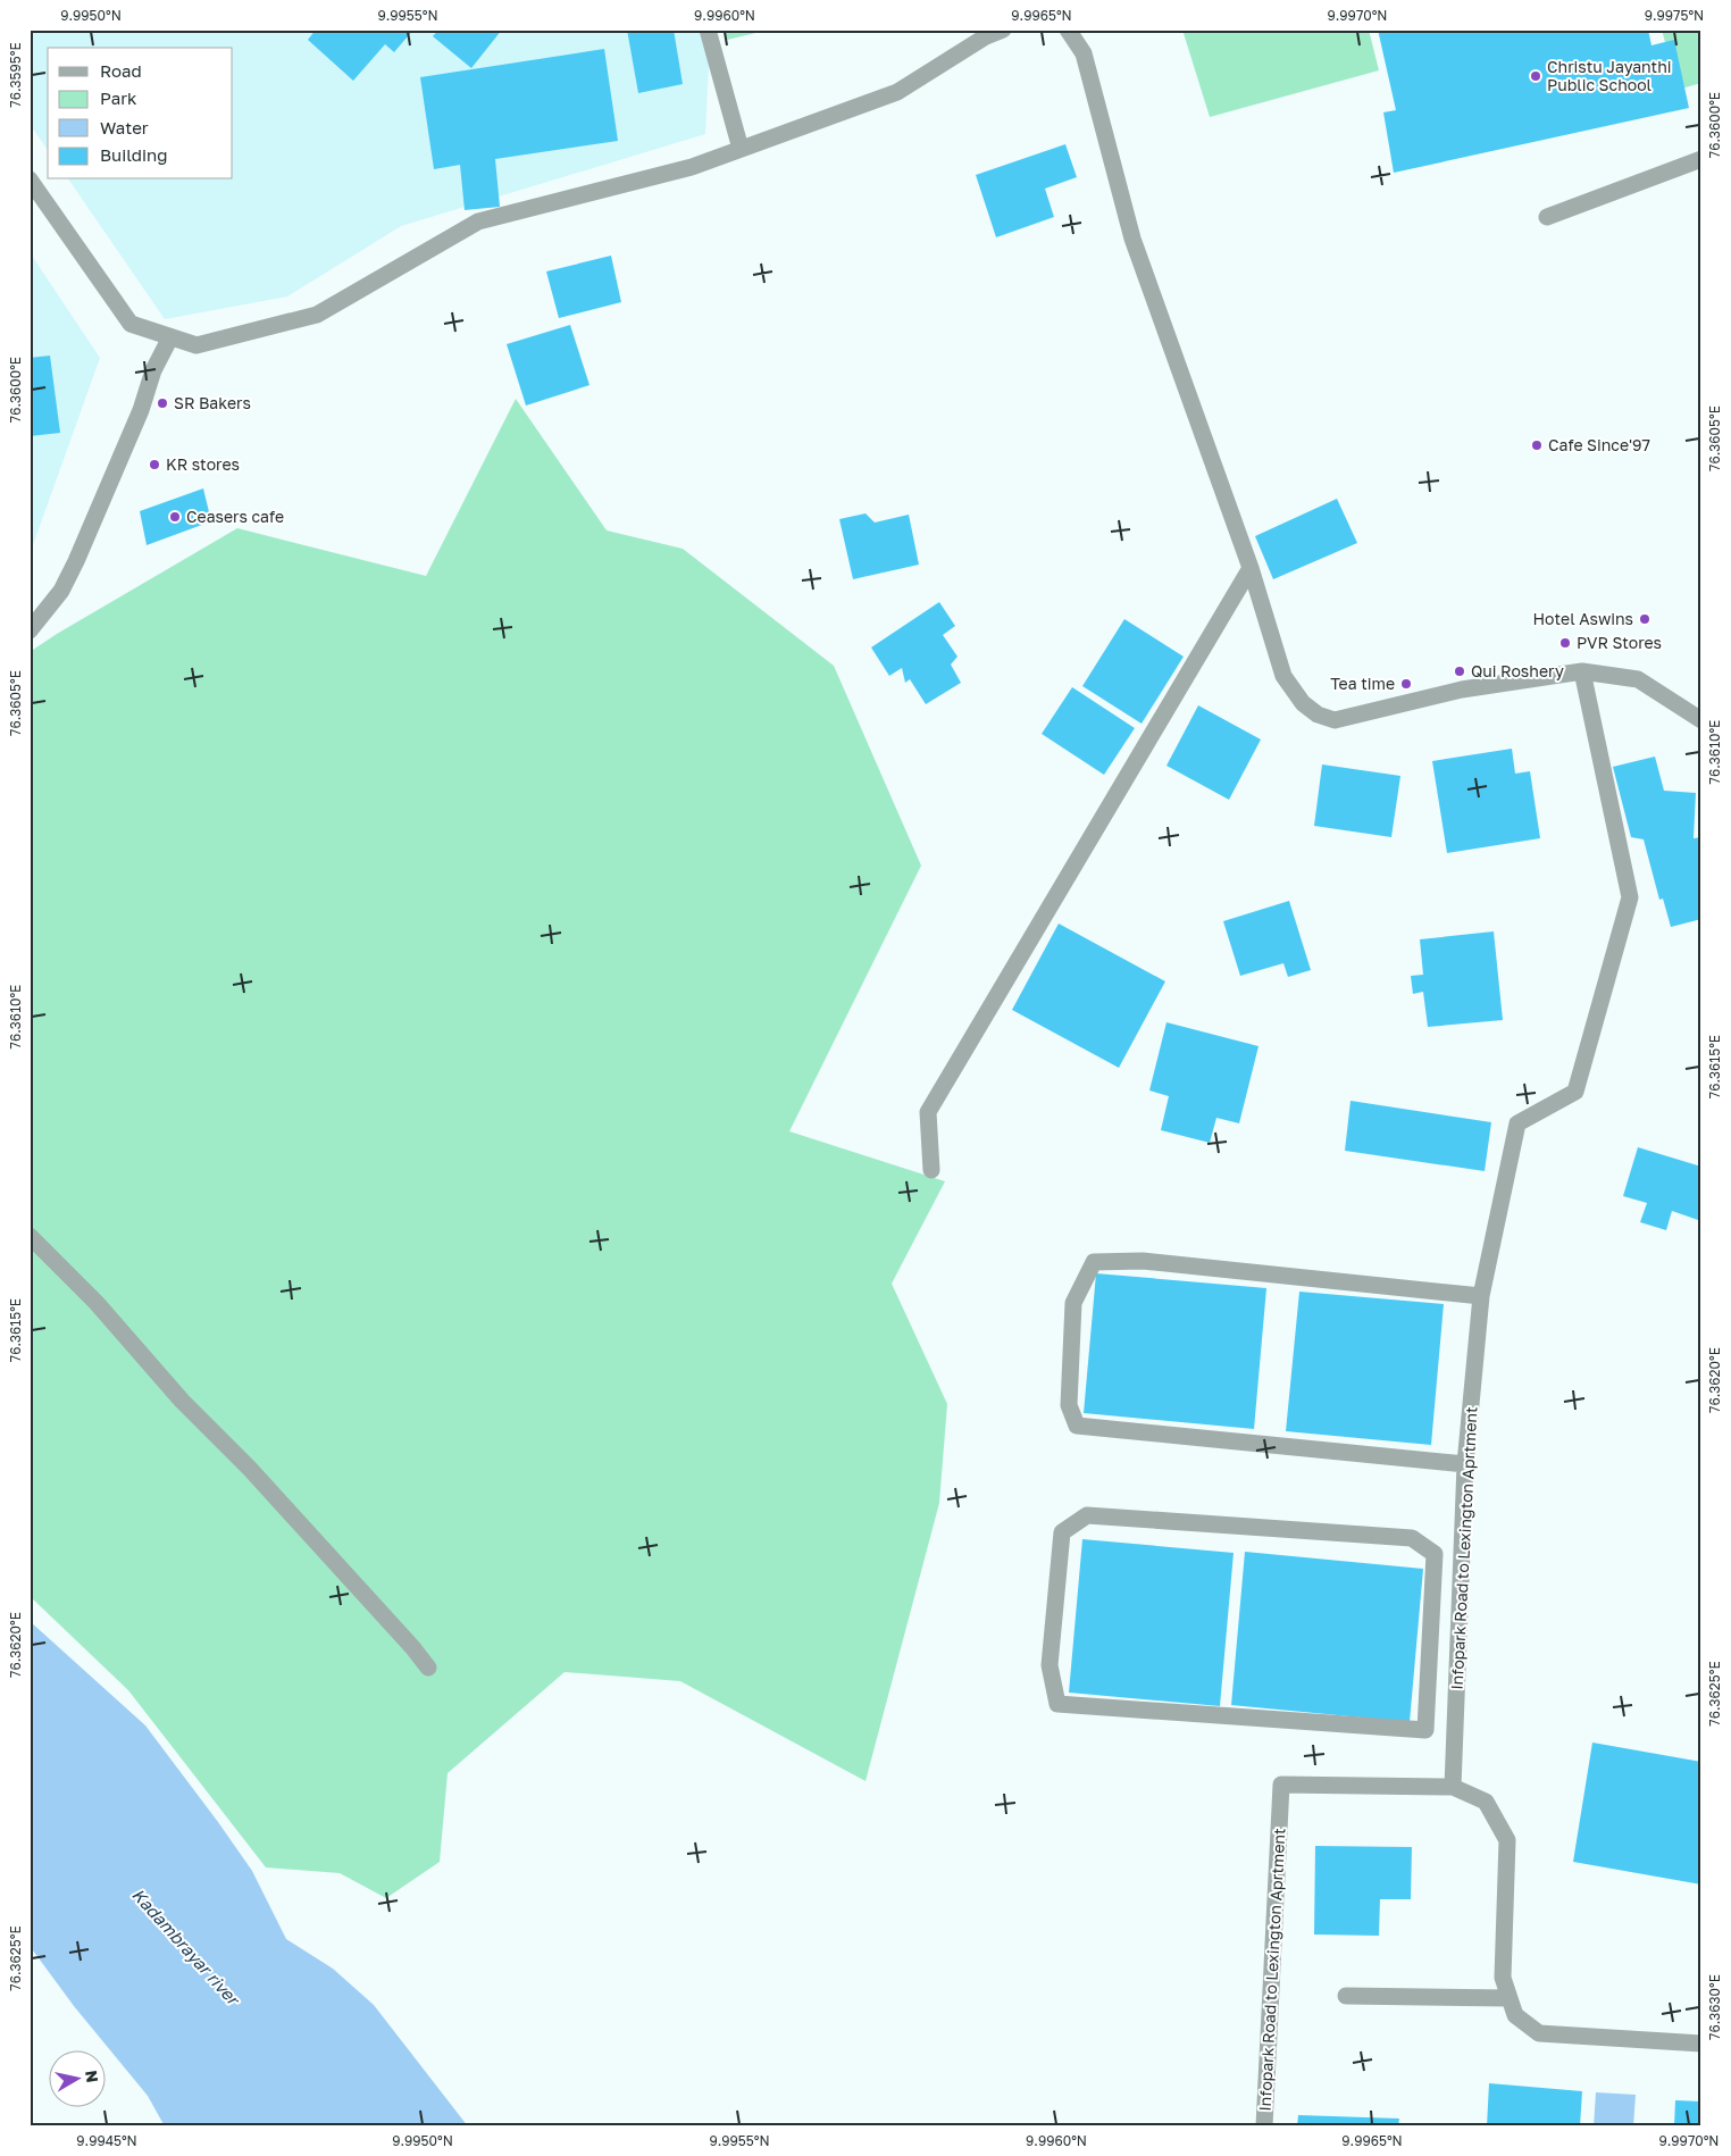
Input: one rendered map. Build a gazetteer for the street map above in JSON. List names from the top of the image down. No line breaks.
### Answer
{"streets":{"street":["Infopark Road to Lexington Aprtment"]},"water":["Kadambrayar river"],"places":["Christu Jayanthi Public School","SR Bakers","Cafe Since'97","KR stores","Ceasers cafe","Hotel Aswins","PVR Stores","Qui Roshery","Tea time"],"legend":["Road","Park","Water","Building"],"north":"right","coordinates":["9.9950°N","9.9955°N","9.9960°N","9.9965°N","9.9970°N","9.9975°N","76.3595°E","76.3600°E","76.3605°E","76.3610°E","76.3615°E","76.3620°E","76.3625°E","76.3630°E","9.9945°N"]}
